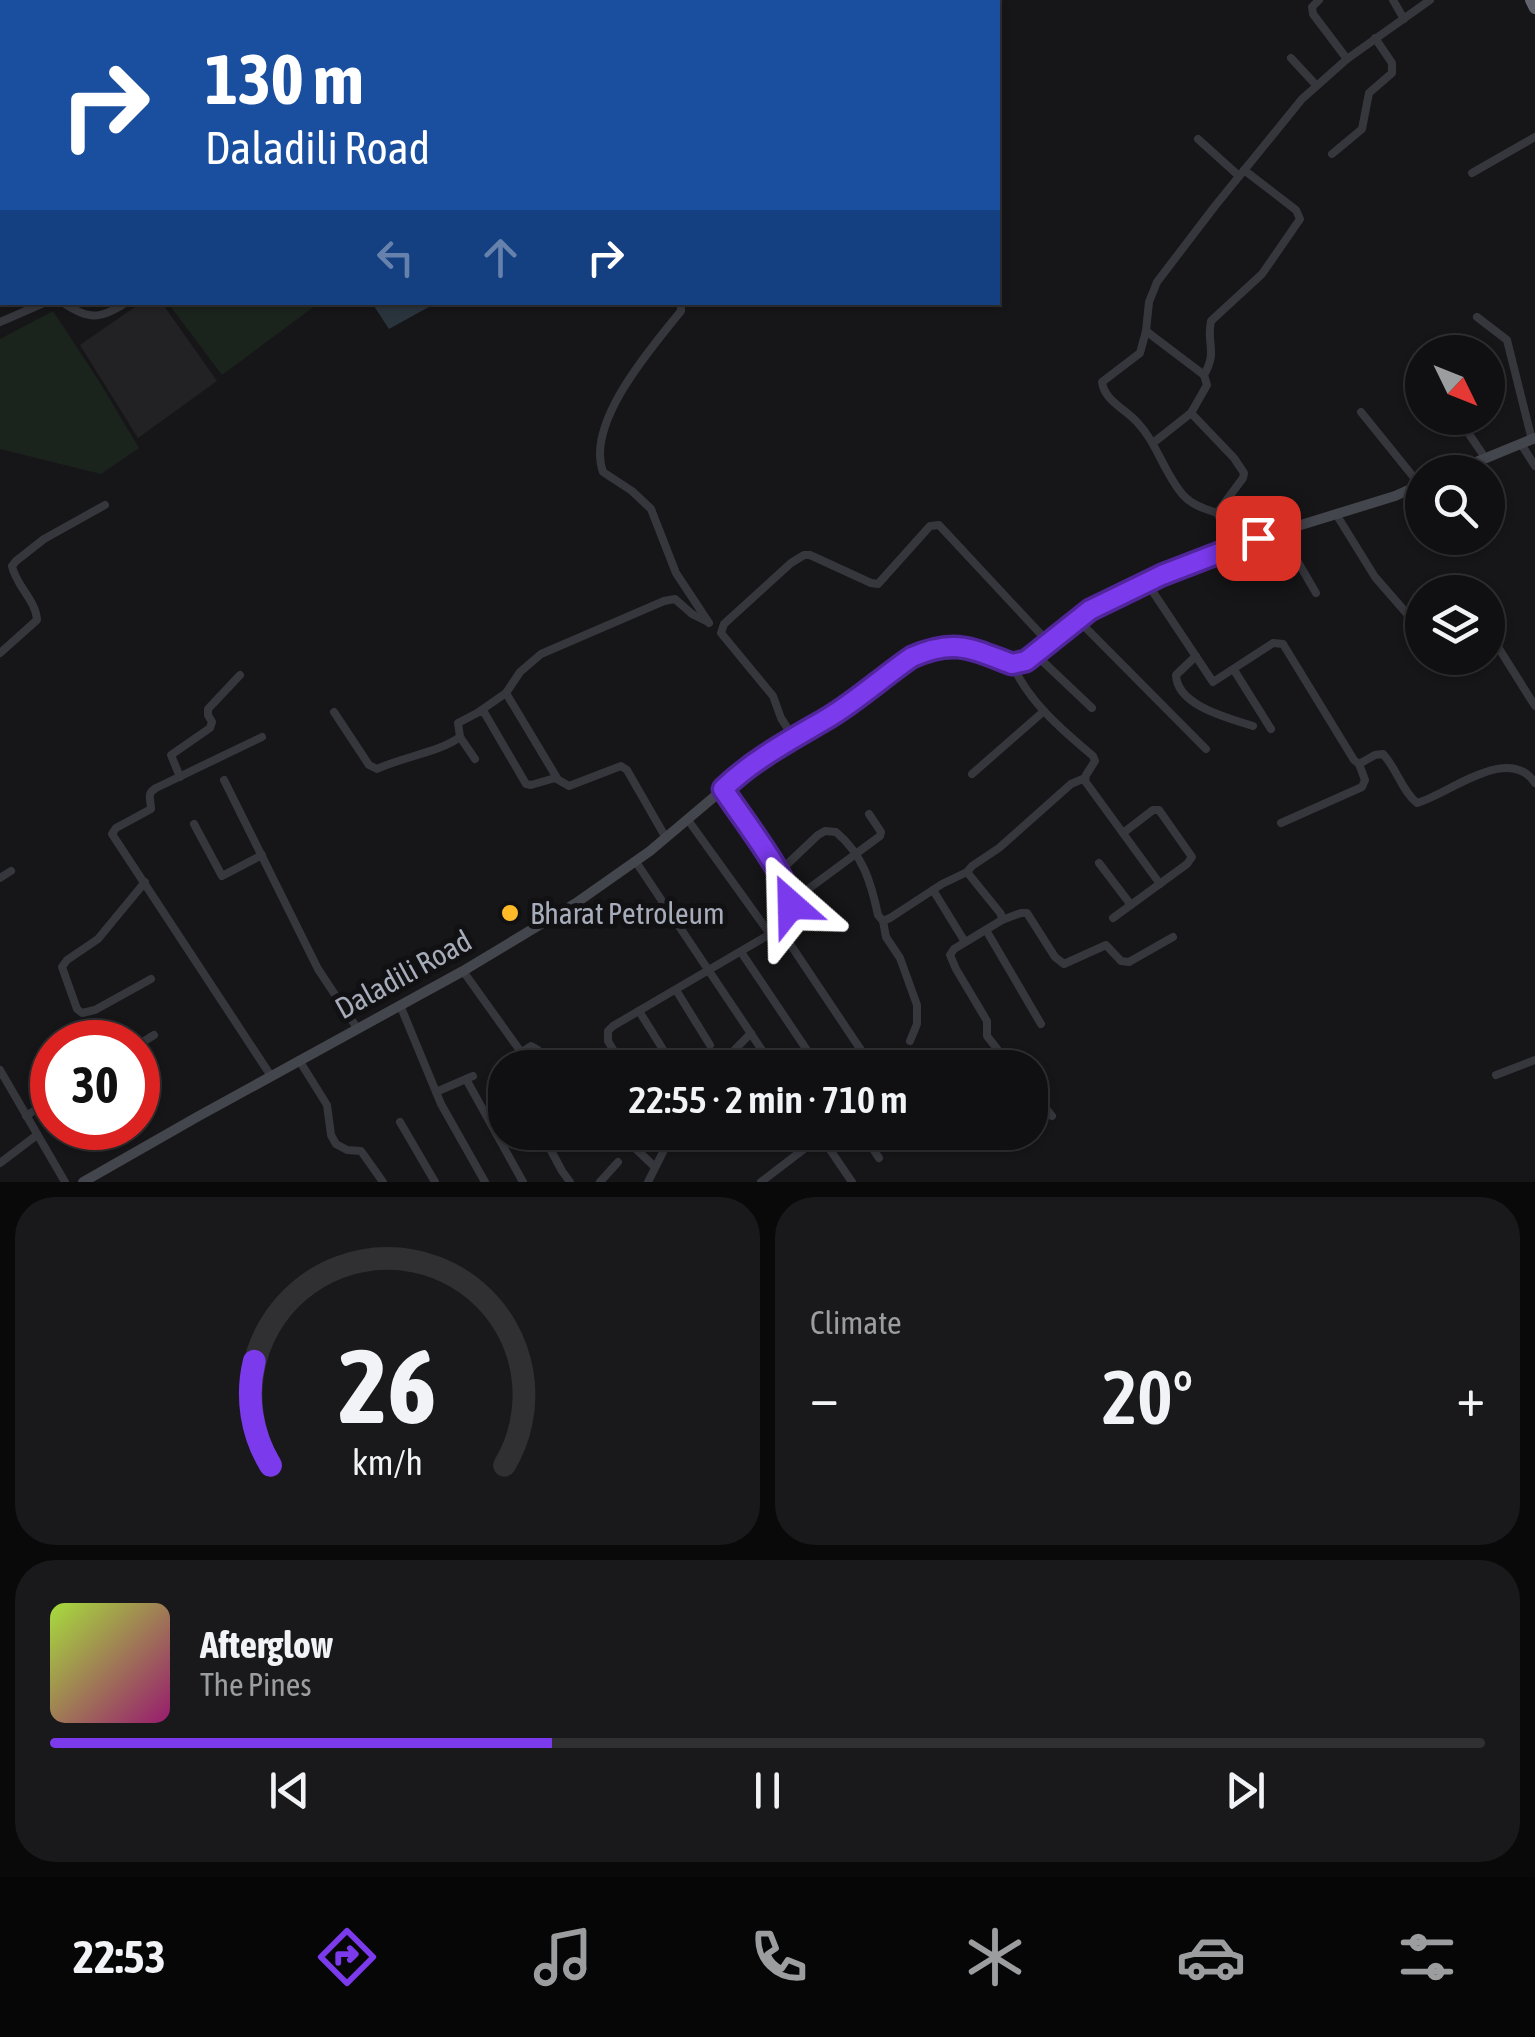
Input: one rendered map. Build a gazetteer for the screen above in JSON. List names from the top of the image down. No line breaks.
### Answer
{"streets":{"main road":["Daladili Road"]},"places":["Bharat Petroleum"],"north":"bottom right","page":{"turn":["130 m","Daladili Road"],"limit":"30","trip":"22:55 · 2 min · 710 m","tile":"Climate","heat":["−","20°","+"],"song":["Afterglow","The Pines"],"tabs":"22:53","gauge":["26","km/h"]}}
